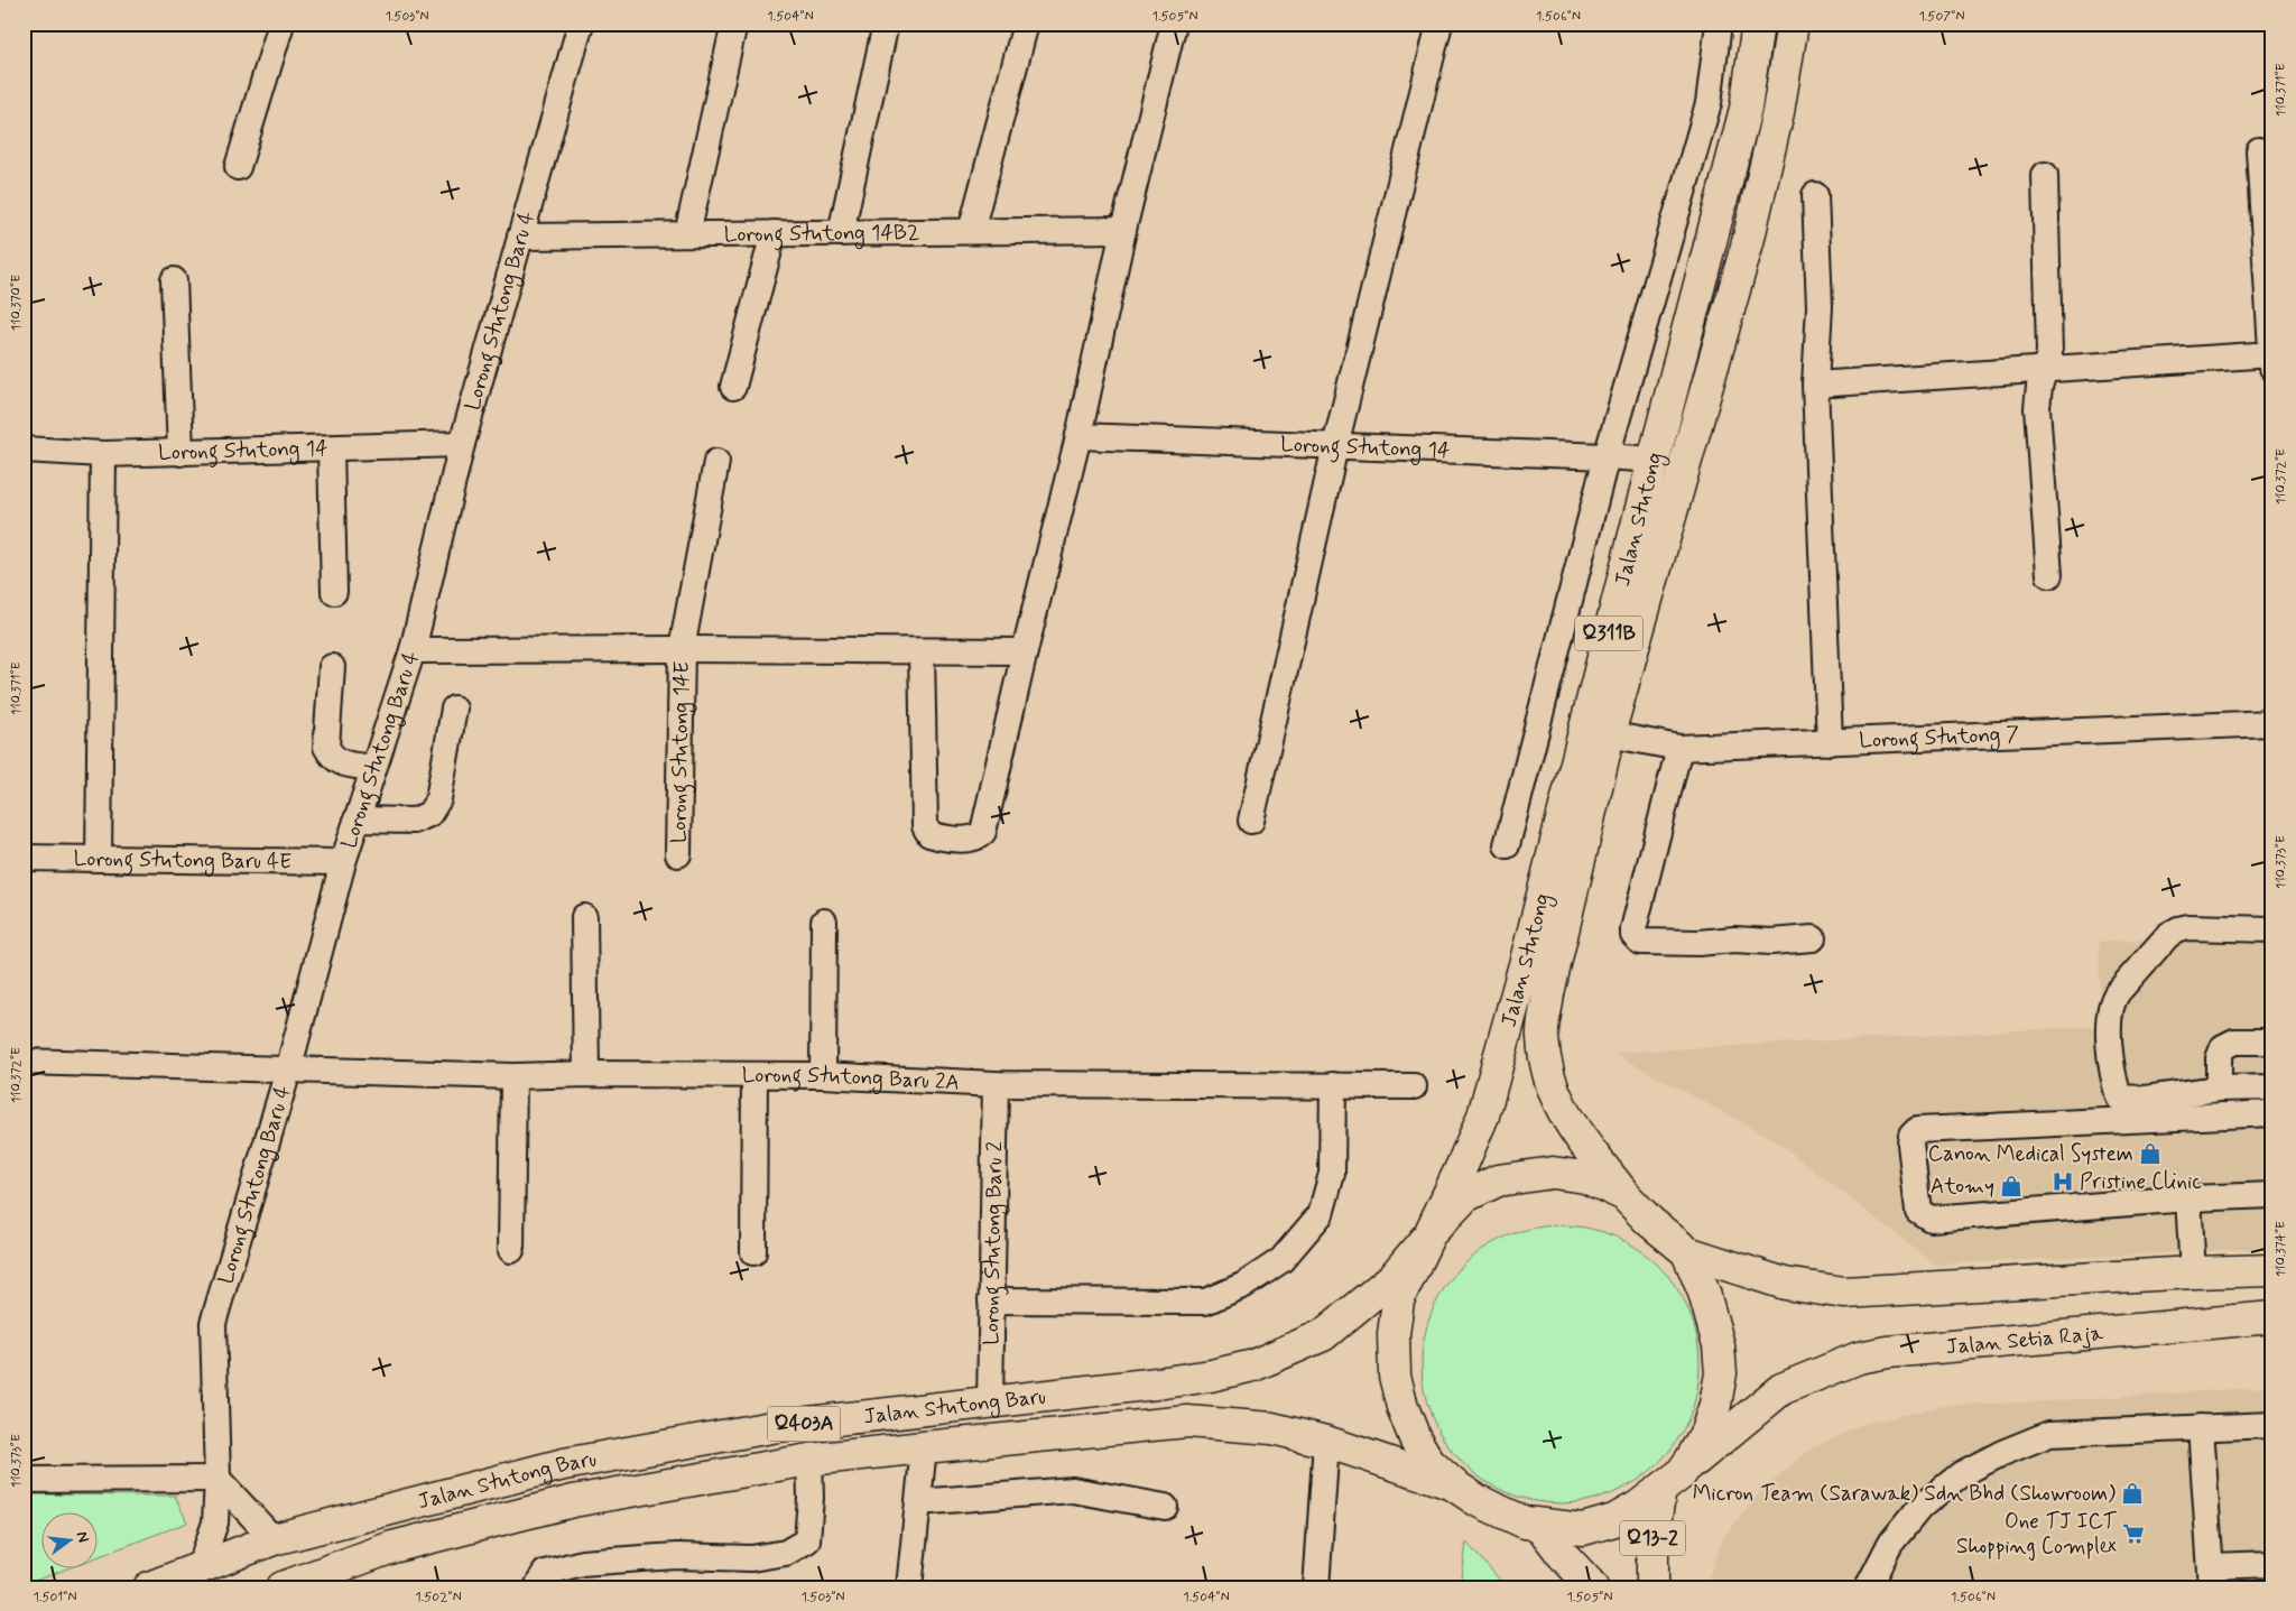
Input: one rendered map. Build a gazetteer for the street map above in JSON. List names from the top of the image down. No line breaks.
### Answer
{"streets":{"main road":["Jalan Stutong","Q311B","Jalan Setia Raja","Jalan Stutong Baru","Q403A","Q13-2"],"street":["Lorong Stutong 14B2","Lorong Stutong Baru 4","Lorong Stutong 14","Lorong Stutong 7","Lorong Stutong 14E","Lorong Stutong Baru 4E","Lorong Stutong Baru 2A","Lorong Stutong Baru 2"]},"crossings":[["Lorong Stutong 14B2","Lorong Stutong Baru 4"],["Lorong Stutong Baru 4","Lorong Stutong 14"],["Lorong Stutong Baru 4","Lorong Stutong Baru 4E"],["Lorong Stutong Baru 4","Lorong Stutong Baru 2A"],["Lorong Stutong Baru 4","Jalan Stutong Baru"],["Lorong Stutong 14","Jalan Stutong"],["Jalan Stutong","Lorong Stutong 7"],["Jalan Stutong","Jalan Stutong Baru"],["Lorong Stutong Baru 2A","Lorong Stutong Baru 2"],["Lorong Stutong Baru 2","Jalan Stutong Baru"],["Jalan Setia Raja","Jalan Stutong Baru"],["Jalan Setia Raja","Q13-2"]],"places":{"shop":["Canon Medical System","Atomy","Micron Team (Sarawak) Sdn Bhd (Showroom)"],"hospital":["Pristine Clinic"],"supermarket":["One TJ ICT Shopping Complex"]},"north":"right","coordinates":["1.503°N","1.504°N","1.505°N","1.506°N","1.507°N","110.371°E","110.370°E","110.372°E","110.373°E","110.374°E","1.501°N","1.502°N"]}
